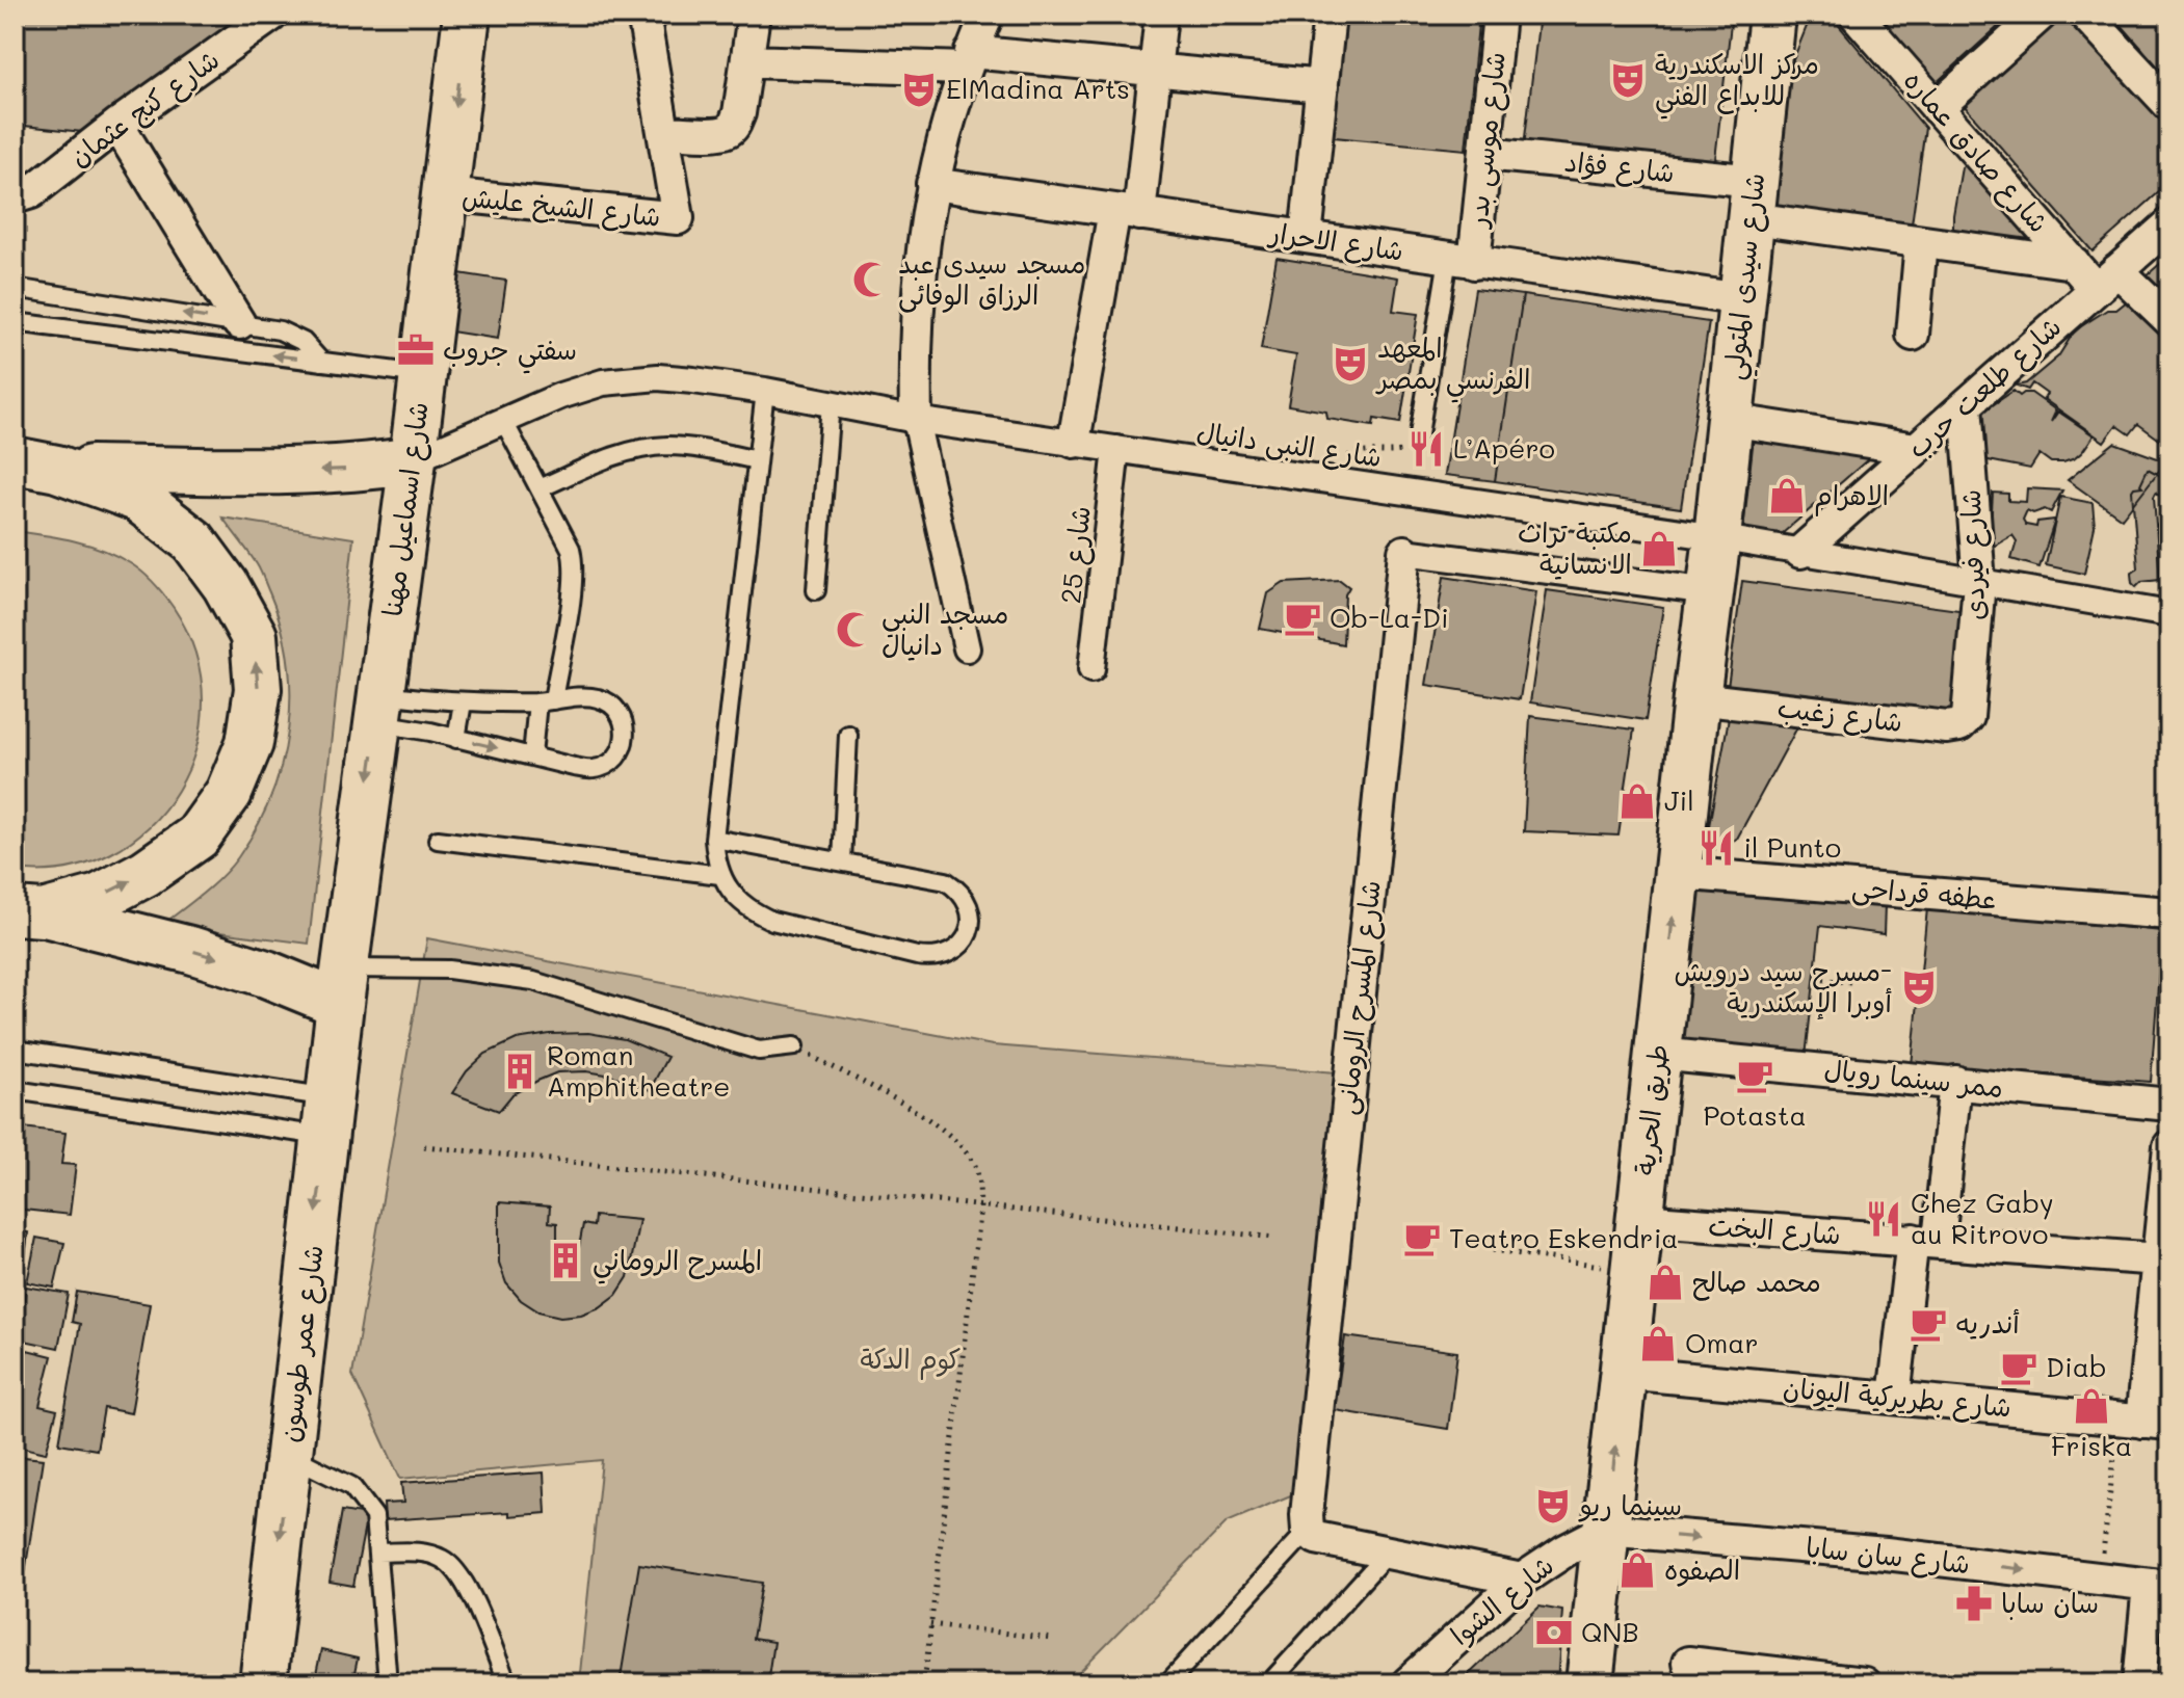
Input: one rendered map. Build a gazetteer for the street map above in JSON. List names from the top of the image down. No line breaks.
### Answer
{"streets":{"main road":["شارع سيدى المتولي","شارع اسماعيل مهنا","طريق الحرية","شارع عمر طوسون"],"street":["شارع كنج عثمان","شارع موسى بدر","شارع صادق عماره","شارع فؤاد","شارع الشيخ عليش","شارع الاحرار","شارع طلعت حرب","شارع النبى دانيال","شارع 25","شارع فيردى","شارع زغيب","عطفه قرداحى","شارع المسرح الرومانى","ممر سينما رويال","شارع البخت","شارع بطريركية اليونان","شارع سان سابا","شارع الشوا"]},"crossings":[["شارع موسى بدر","شارع فؤاد"],["شارع موسى بدر","شارع الاحرار"],["شارع صادق عماره","شارع طلعت حرب"],["شارع فؤاد","شارع سيدى المتولي"],["شارع الشيخ عليش","شارع اسماعيل مهنا"],["شارع الاحرار","شارع سيدى المتولي"],["شارع سيدى المتولي","شارع النبى دانيال"],["شارع سيدى المتولي","طريق الحرية"],["شارع طلعت حرب","شارع النبى دانيال"],["شارع طلعت حرب","شارع فيردى"],["شارع النبى دانيال","شارع اسماعيل مهنا"],["شارع النبى دانيال","شارع 25"],["شارع النبى دانيال","شارع فيردى"],["شارع النبى دانيال","طريق الحرية"],["شارع اسماعيل مهنا","شارع عمر طوسون"],["شارع فيردى","شارع زغيب"],["شارع زغيب","طريق الحرية"],["عطفه قرداحى","طريق الحرية"],["شارع المسرح الرومانى","طريق الحرية"],["ممر سينما رويال","طريق الحرية"],["طريق الحرية","شارع البخت"],["طريق الحرية","شارع بطريركية اليونان"],["طريق الحرية","شارع سان سابا"],["طريق الحرية","شارع الشوا"],["شارع سان سابا","شارع الشوا"]],"one_way":["شارع اسماعيل مهنا","شارع عمر طوسون"],"parks":["كوم الدكة"],"places":{"theatre":["مركز الاسكندرية للابداع الفني","ElMadina Arts","المعهد الفرنسي بمصر","مسرح سيد درويش- أوبرا الإسكندرية","سينما ريو"],"mosque":["مسجد سيدى عبد الرزاق الوفائى","مسجد النبي دانيال"],"office":["سفتي جروب"],"restaurant":["L’Apéro","il Punto","Chez Gaby au Ritrovo"],"shop":["الاهرام","مكتبة تراث الانسانية","Jil","محمد صالح","Omar","Friska","الصفوه"],"cafe":["Ob-La-Di","Potasta","Teatro Eskendria","أندريه","Diab"],"building":["Roman Amphitheatre","المسرح الروماني"],"pharmacy":["سان سابا"],"bank":["QNB"]}}
